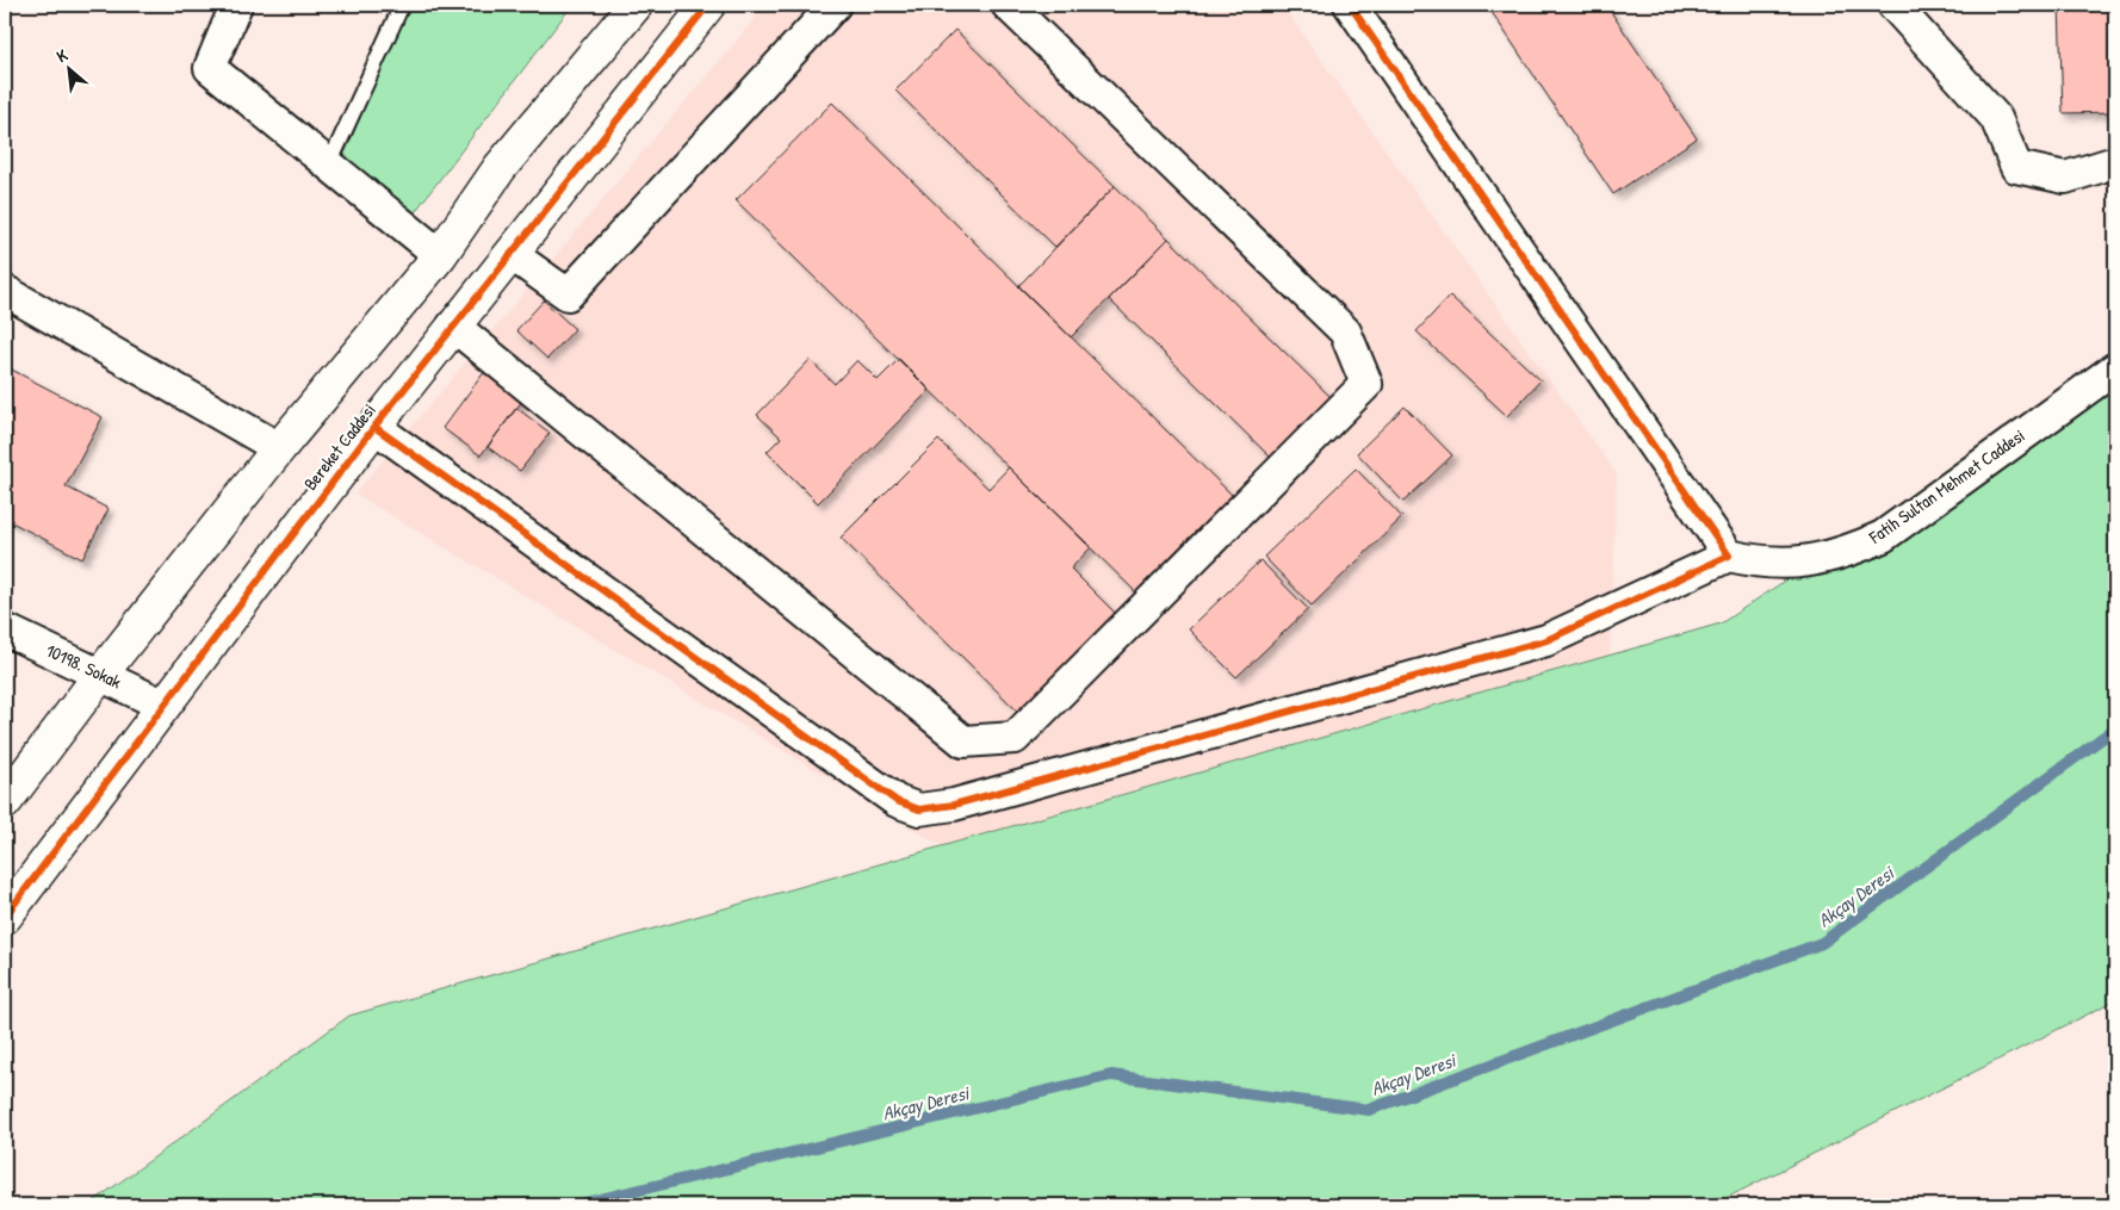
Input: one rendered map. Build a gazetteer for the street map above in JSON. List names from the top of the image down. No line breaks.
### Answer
{"streets":{"street":["Bereket Caddesi","Fatih Sultan Mehmet Caddesi","10198. Sokak"]},"crossings":[["Bereket Caddesi","10198. Sokak"]],"water":["Akçay Deresi"],"north":"top left"}
